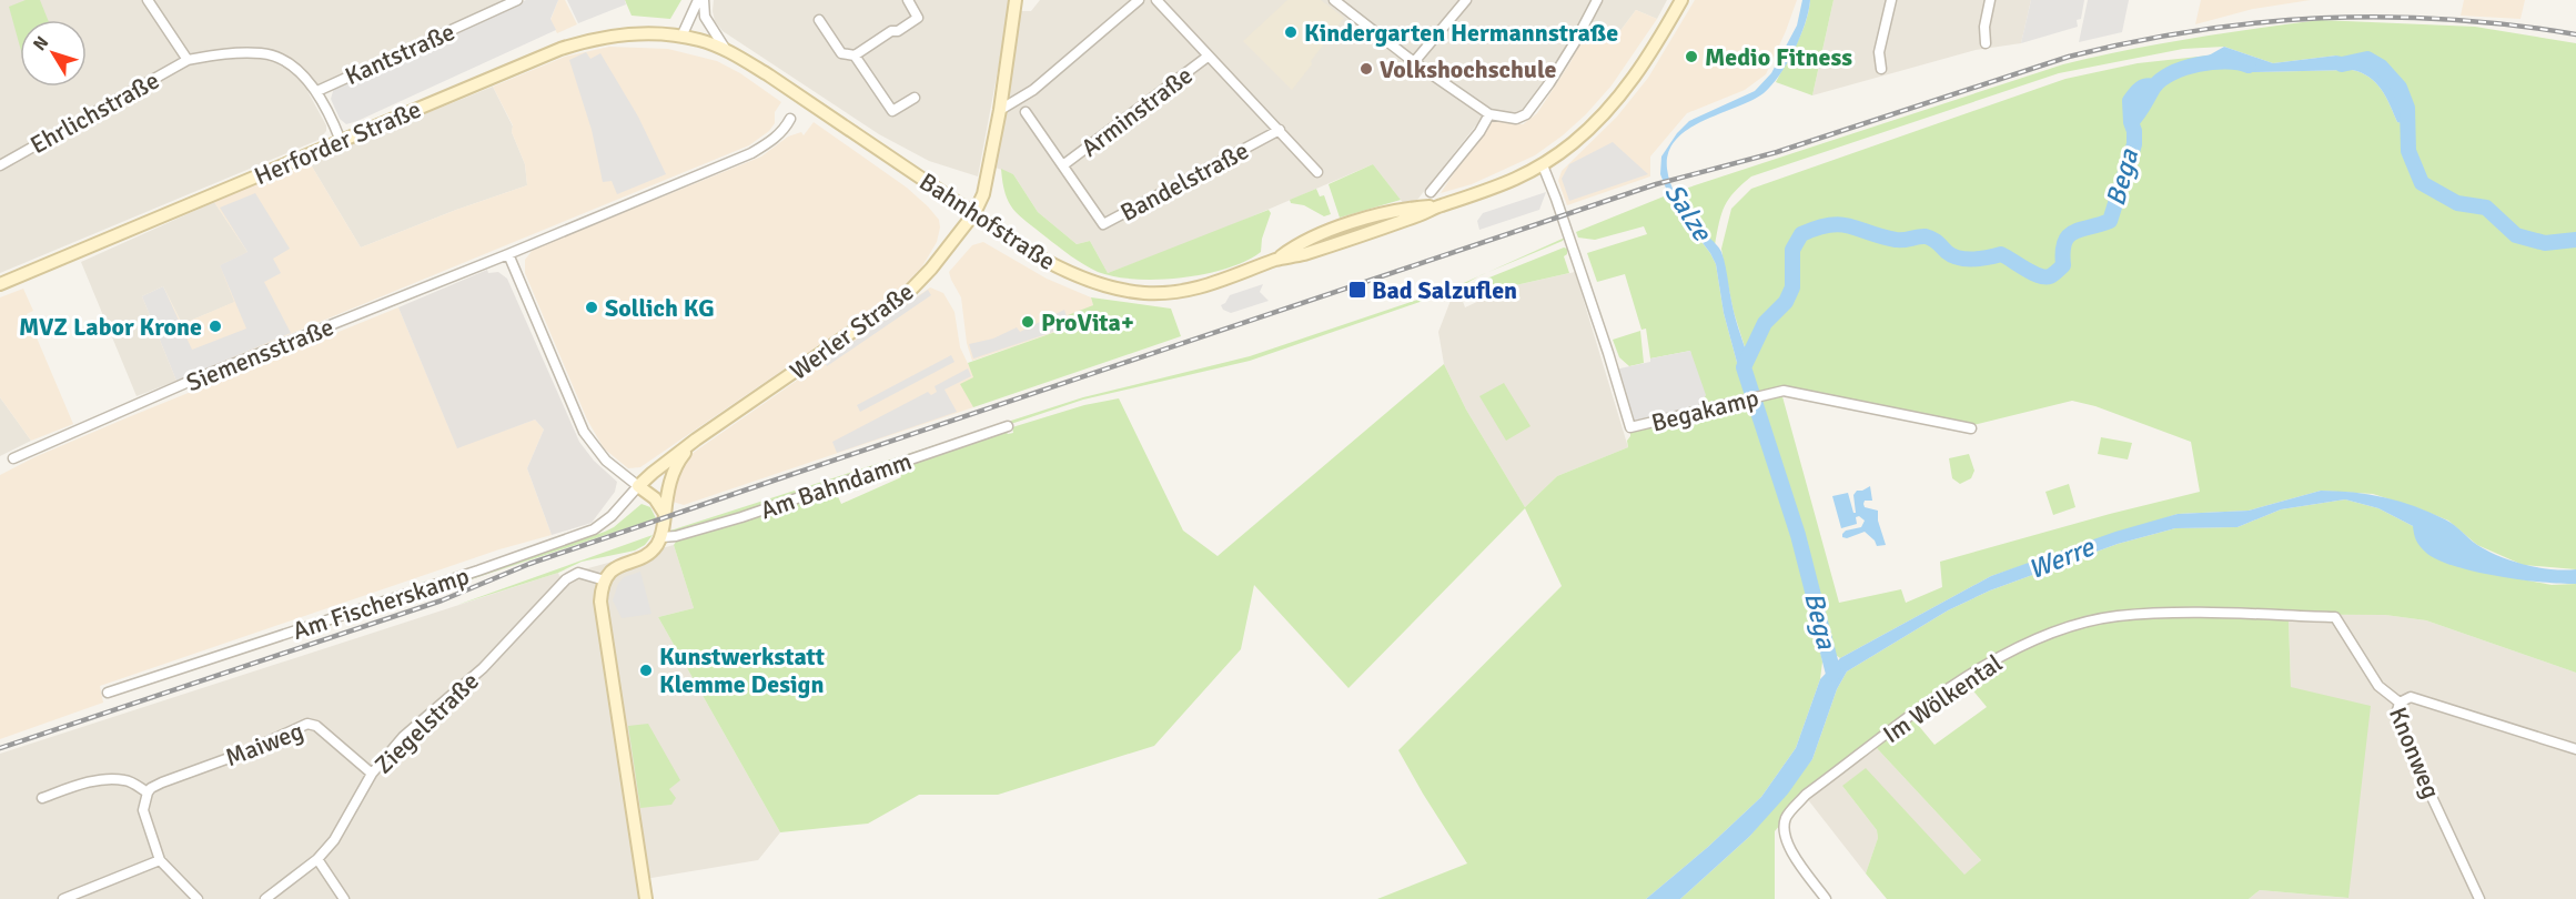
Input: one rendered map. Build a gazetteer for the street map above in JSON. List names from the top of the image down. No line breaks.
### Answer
{"streets":{"main road":["Herforder Straße","Bahnhofstraße","Werler Straße"],"street":["Kantstraße","Arminstraße","Ehrlichstraße","Bandelstraße","Siemensstraße","Begakamp","Am Bahndamm","Am Fischerskamp","Im Wölkental","Ziegelstraße","Maiweg","Knonweg"]},"crossings":[["Kantstraße","Ehrlichstraße"],["Arminstraße","Bandelstraße"],["Herforder Straße","Bahnhofstraße"],["Bahnhofstraße","Werler Straße"],["Bahnhofstraße","Begakamp"],["Werler Straße","Am Bahndamm"],["Werler Straße","Am Fischerskamp"],["Im Wölkental","Knonweg"],["Ziegelstraße","Maiweg"]],"water":["Bega","Salze","Werre"],"places":{"other":["Kindergarten Hermannstraße","Medio Fitness","Volkshochschule","Sollich KG","ProVita+","MVZ Labor Krone","Kunstwerkstatt Klemme Design"],"transit":["Bad Salzuflen"]},"north":"top left"}
